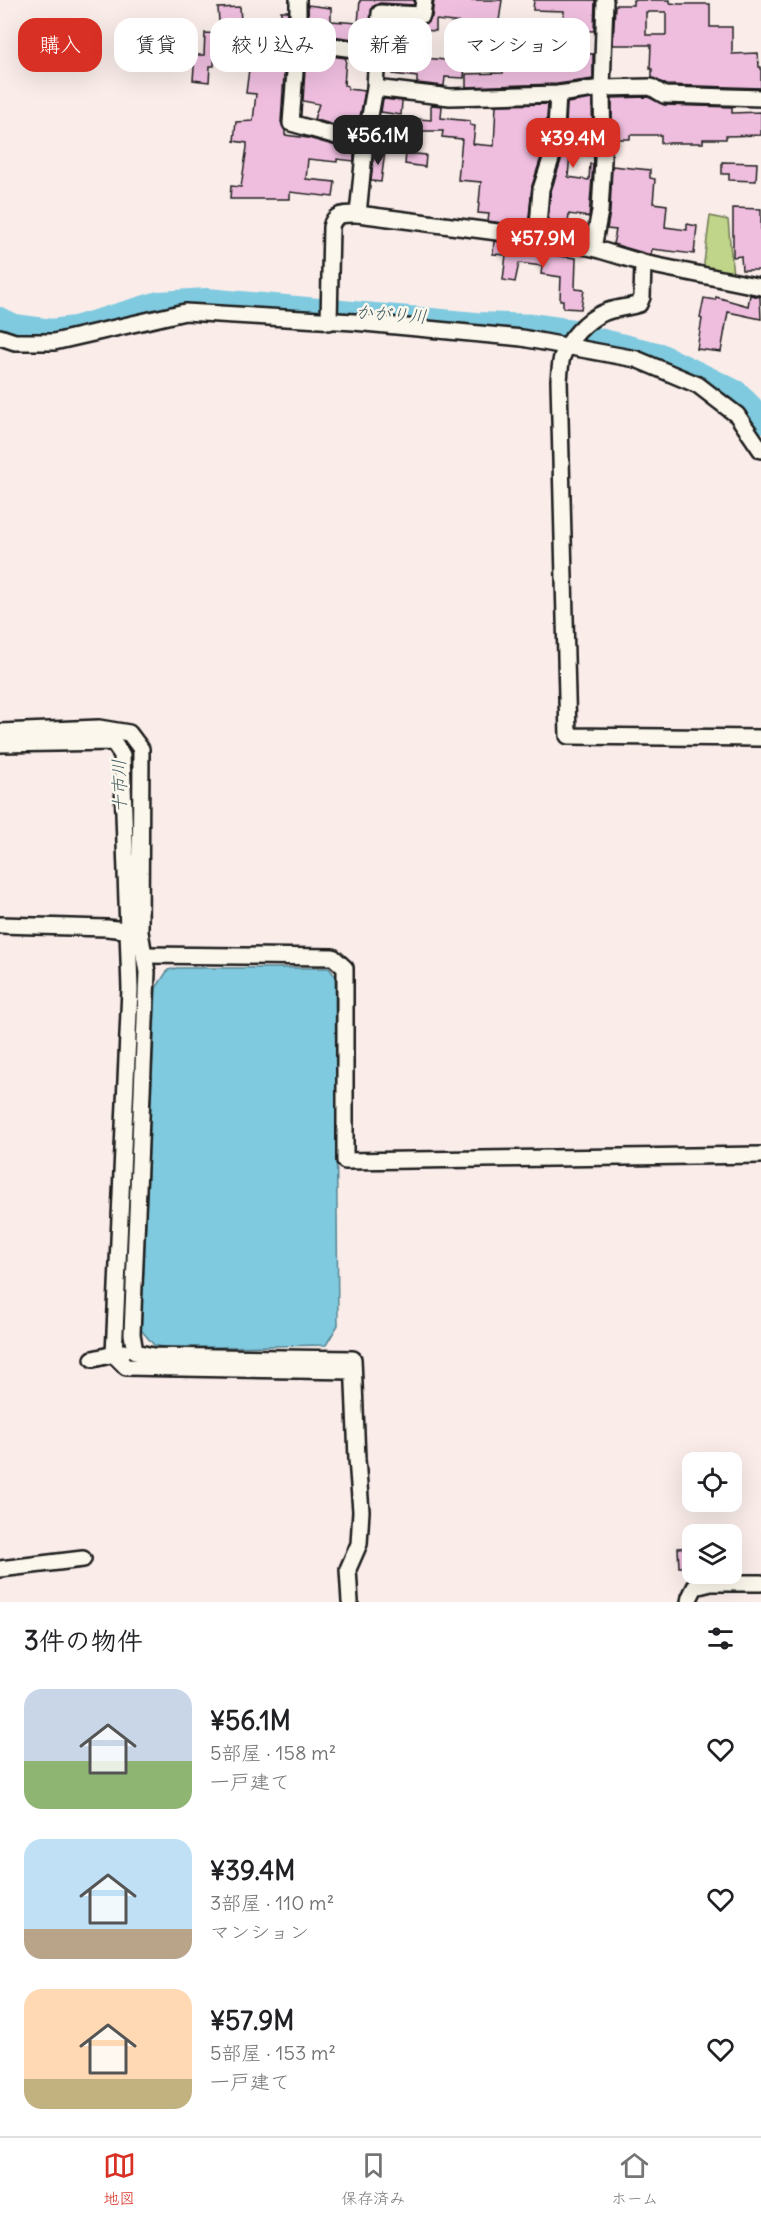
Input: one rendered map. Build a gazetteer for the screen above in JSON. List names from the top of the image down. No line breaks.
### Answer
{"water":["かがり川","十市川"],"page":{"chip":["購入","賃貸","絞り込み","新着","マンション"],"price":["¥56.1M","¥39.4M","¥57.9M"],"heading":"3件の物件","list":[{"name":"¥56.1M","note":"5部屋 · 158 m² · 一戸建て"},{"name":"¥39.4M","note":"3部屋 · 110 m² · マンション"},{"name":"¥57.9M","note":"5部屋 · 153 m² · 一戸建て"}],"tabs":["地図","保存済み","ホーム"]}}
